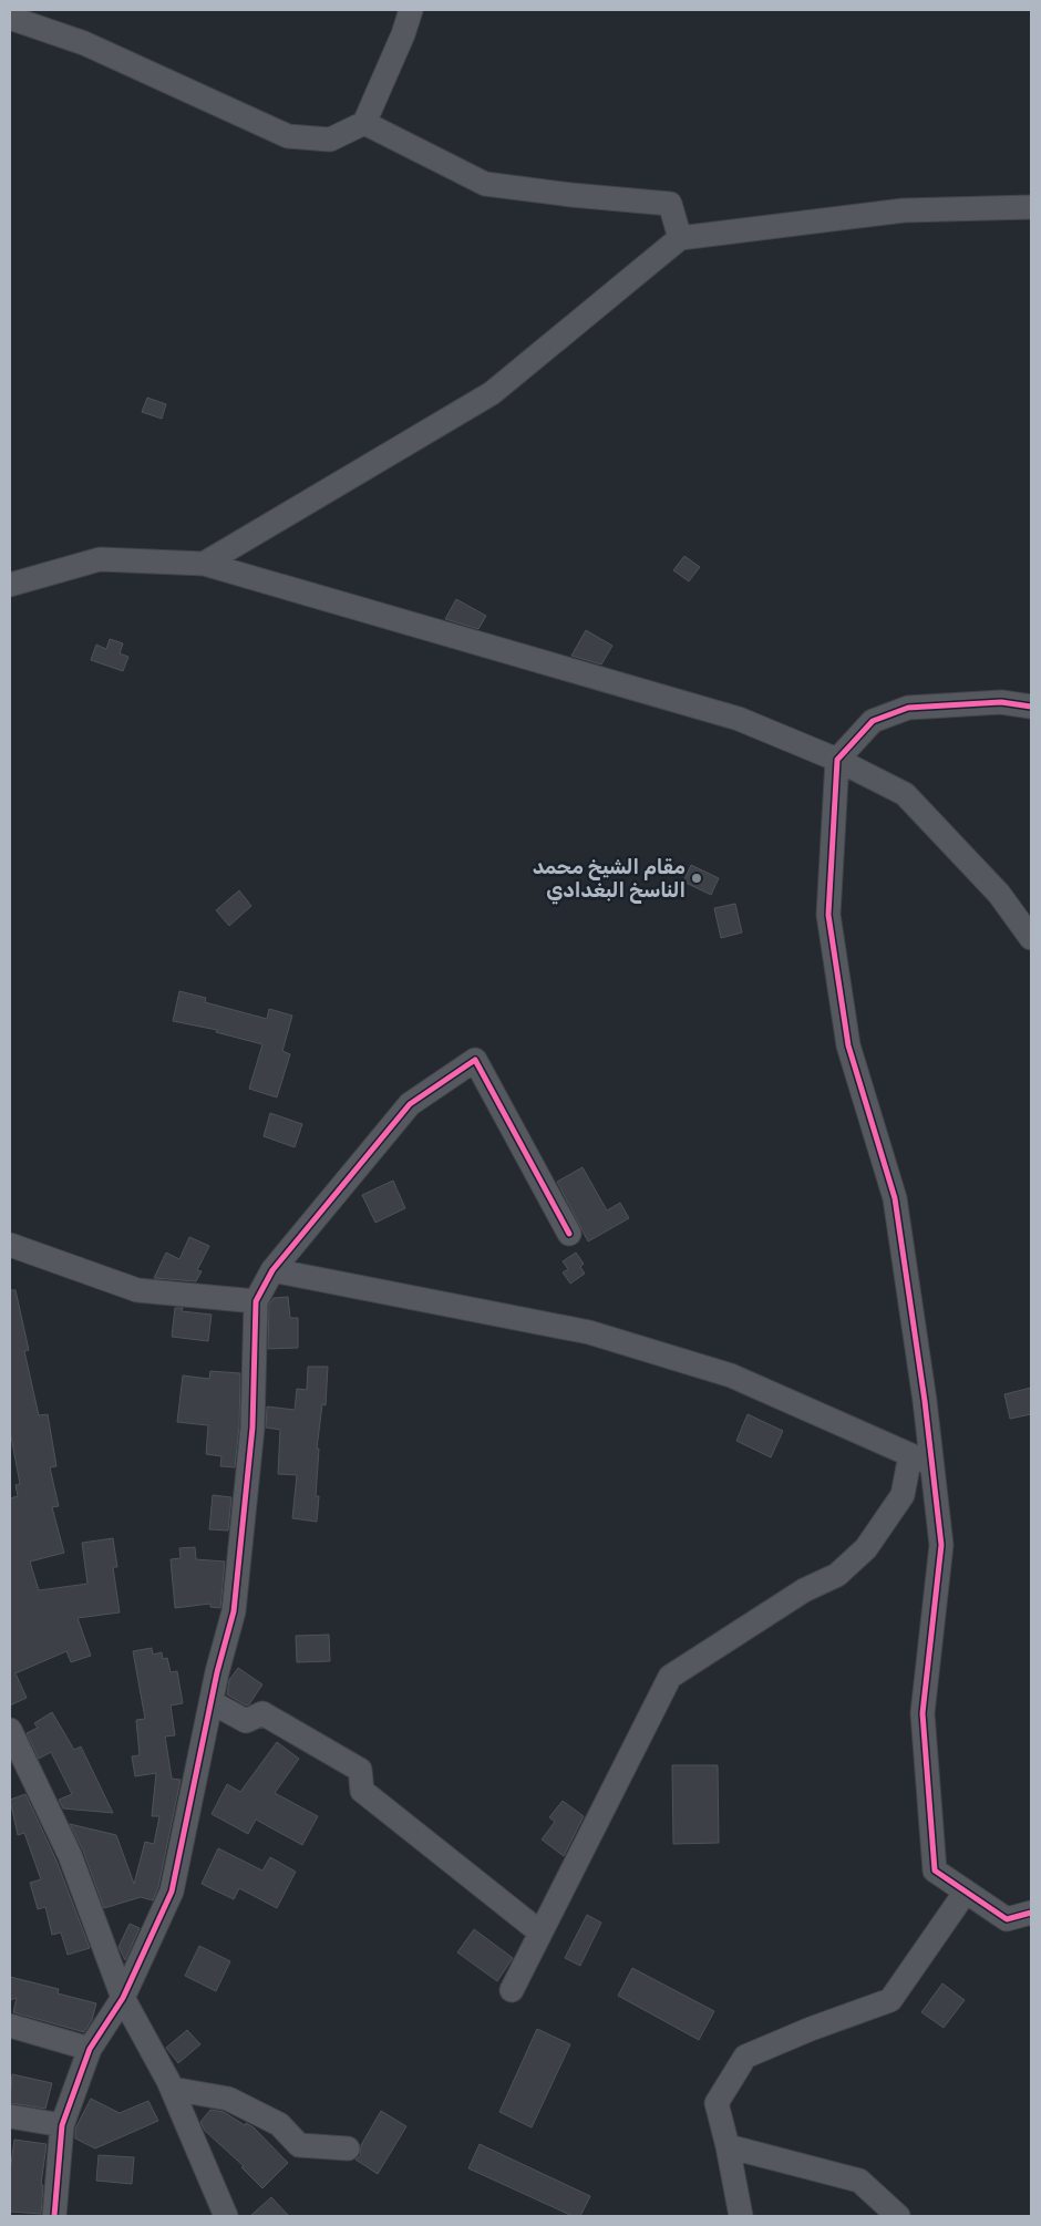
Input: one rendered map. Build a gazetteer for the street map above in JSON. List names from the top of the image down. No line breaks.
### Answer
{"places":["مقام الشيخ محمد الناسخ البغدادي"]}
